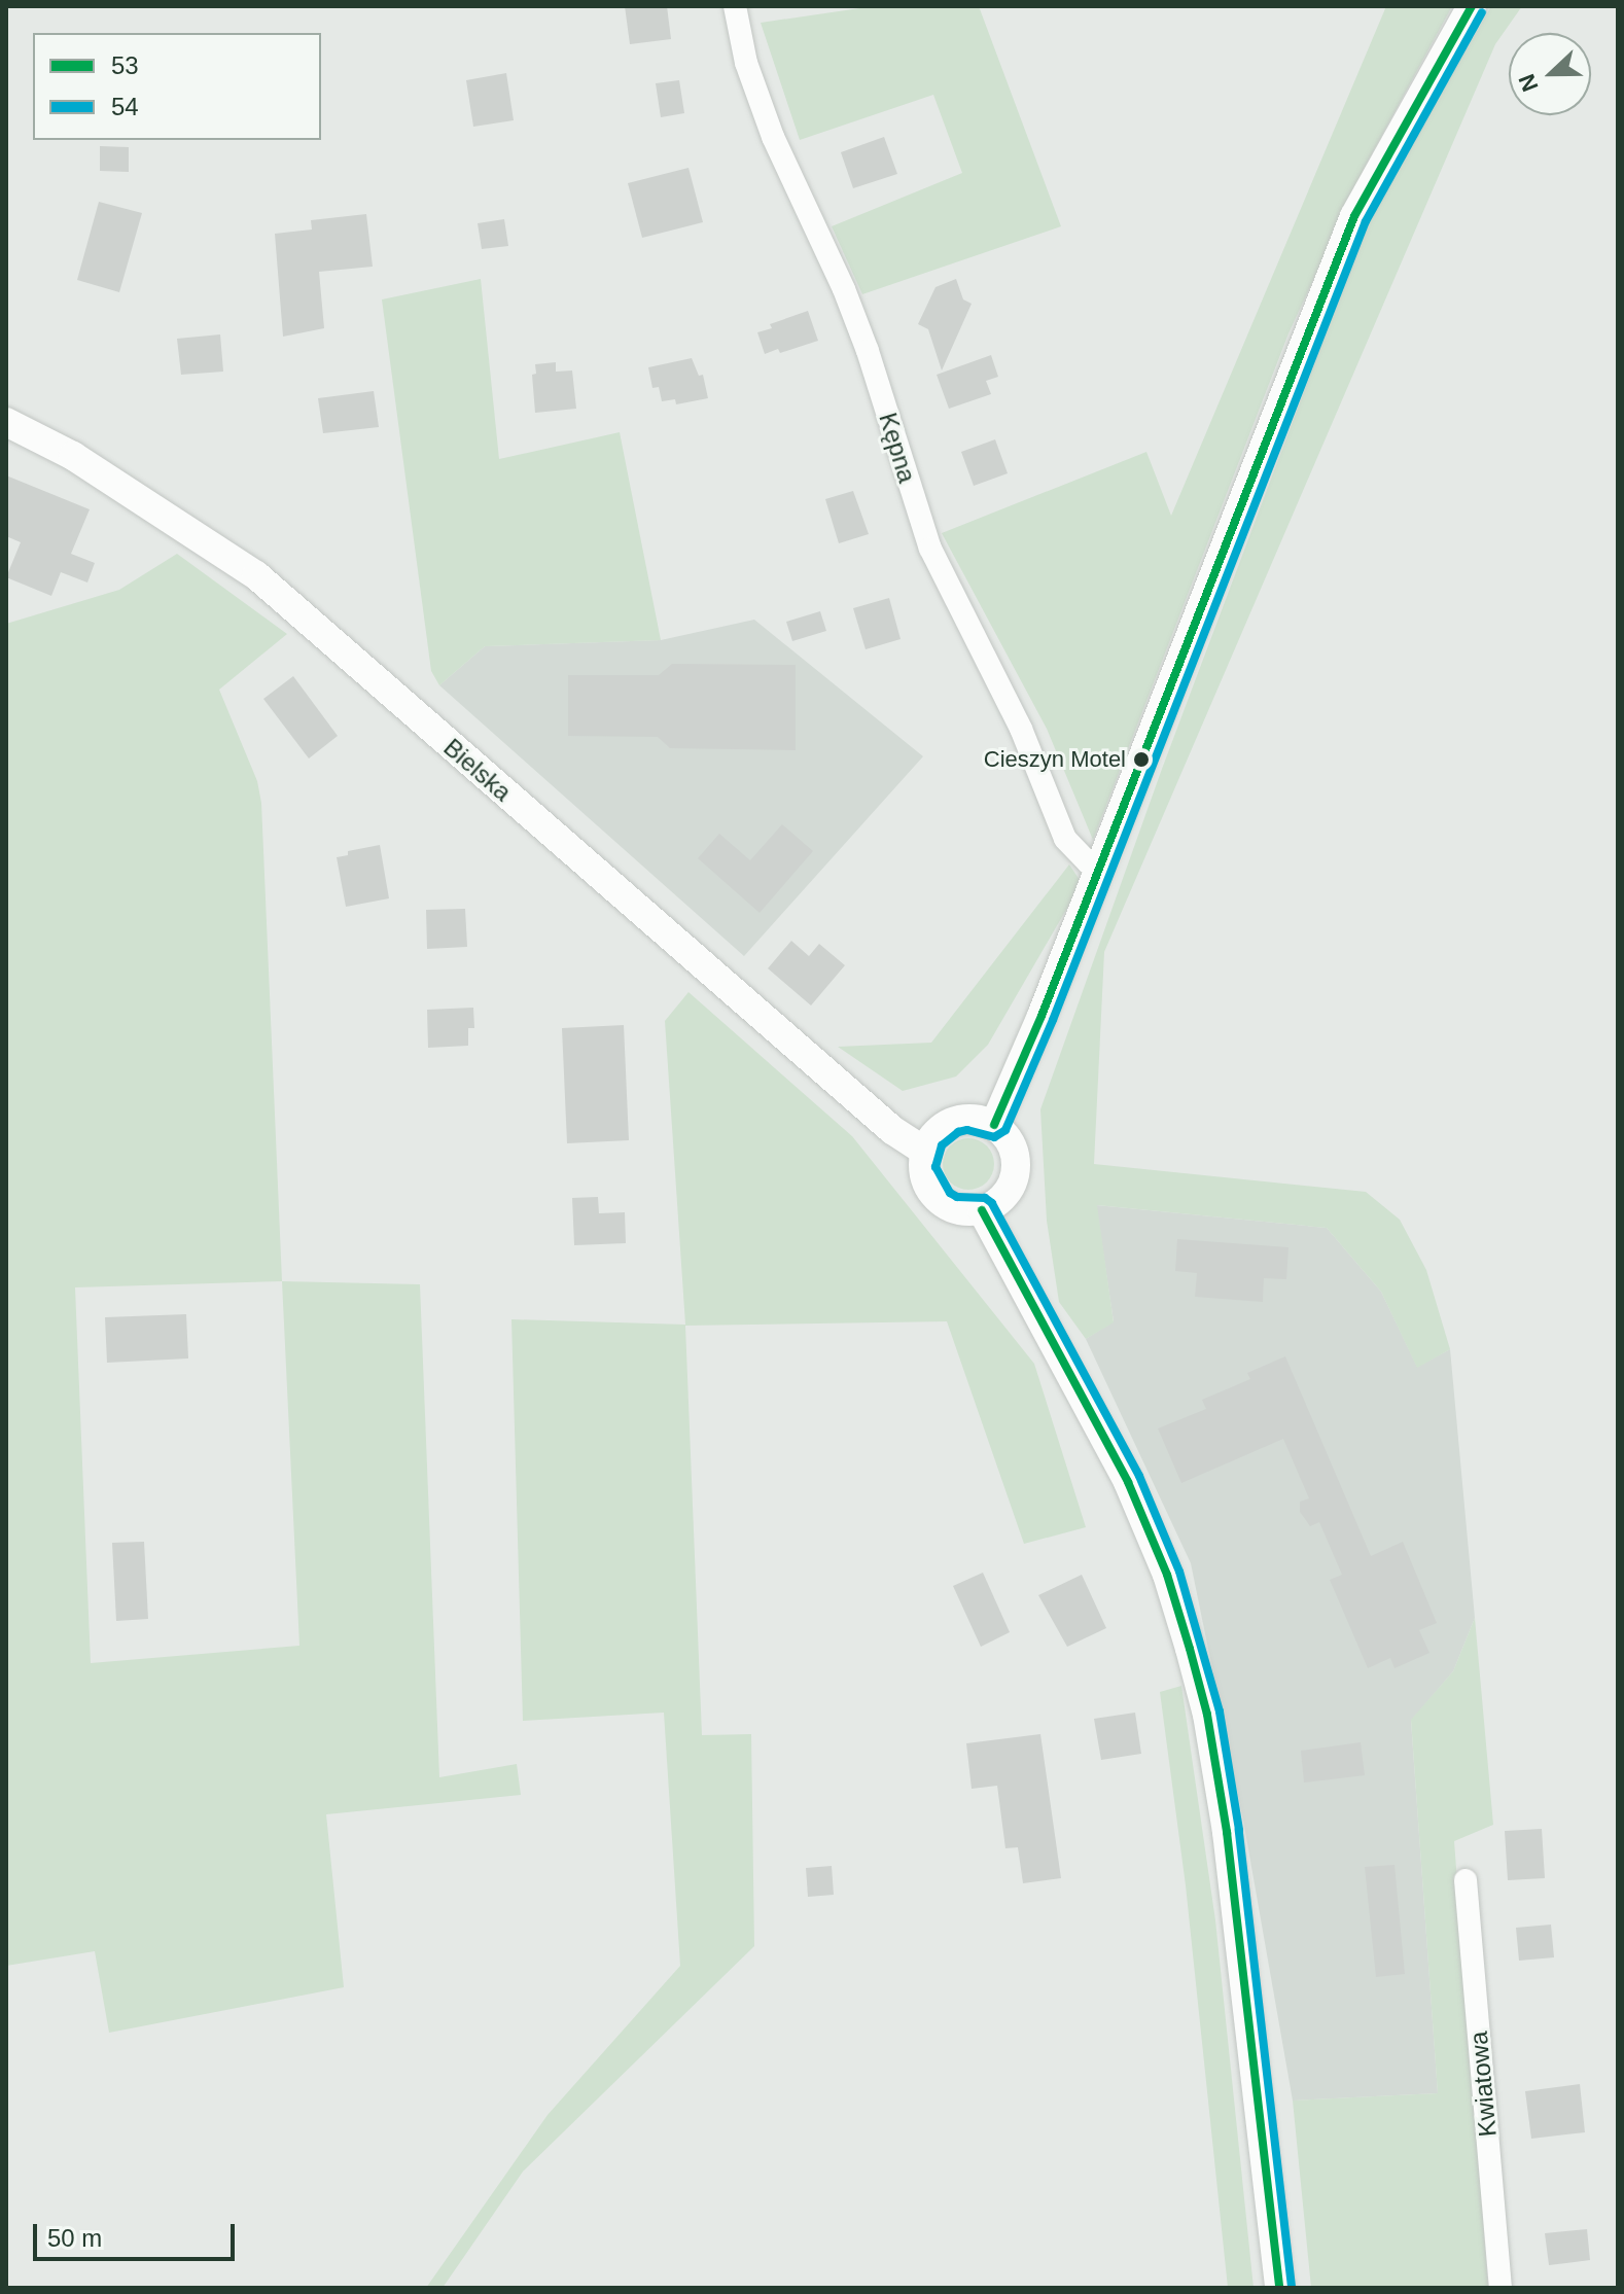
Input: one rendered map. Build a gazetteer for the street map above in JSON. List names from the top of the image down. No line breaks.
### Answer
{"streets":{"street":["Kępna","Bielska","Kwiatowa"]},"places":["Cieszyn Motel"],"lines":["transit line 53","transit line 54"],"legend":["53","54"],"scale_bar":"50 m","north":"left"}
